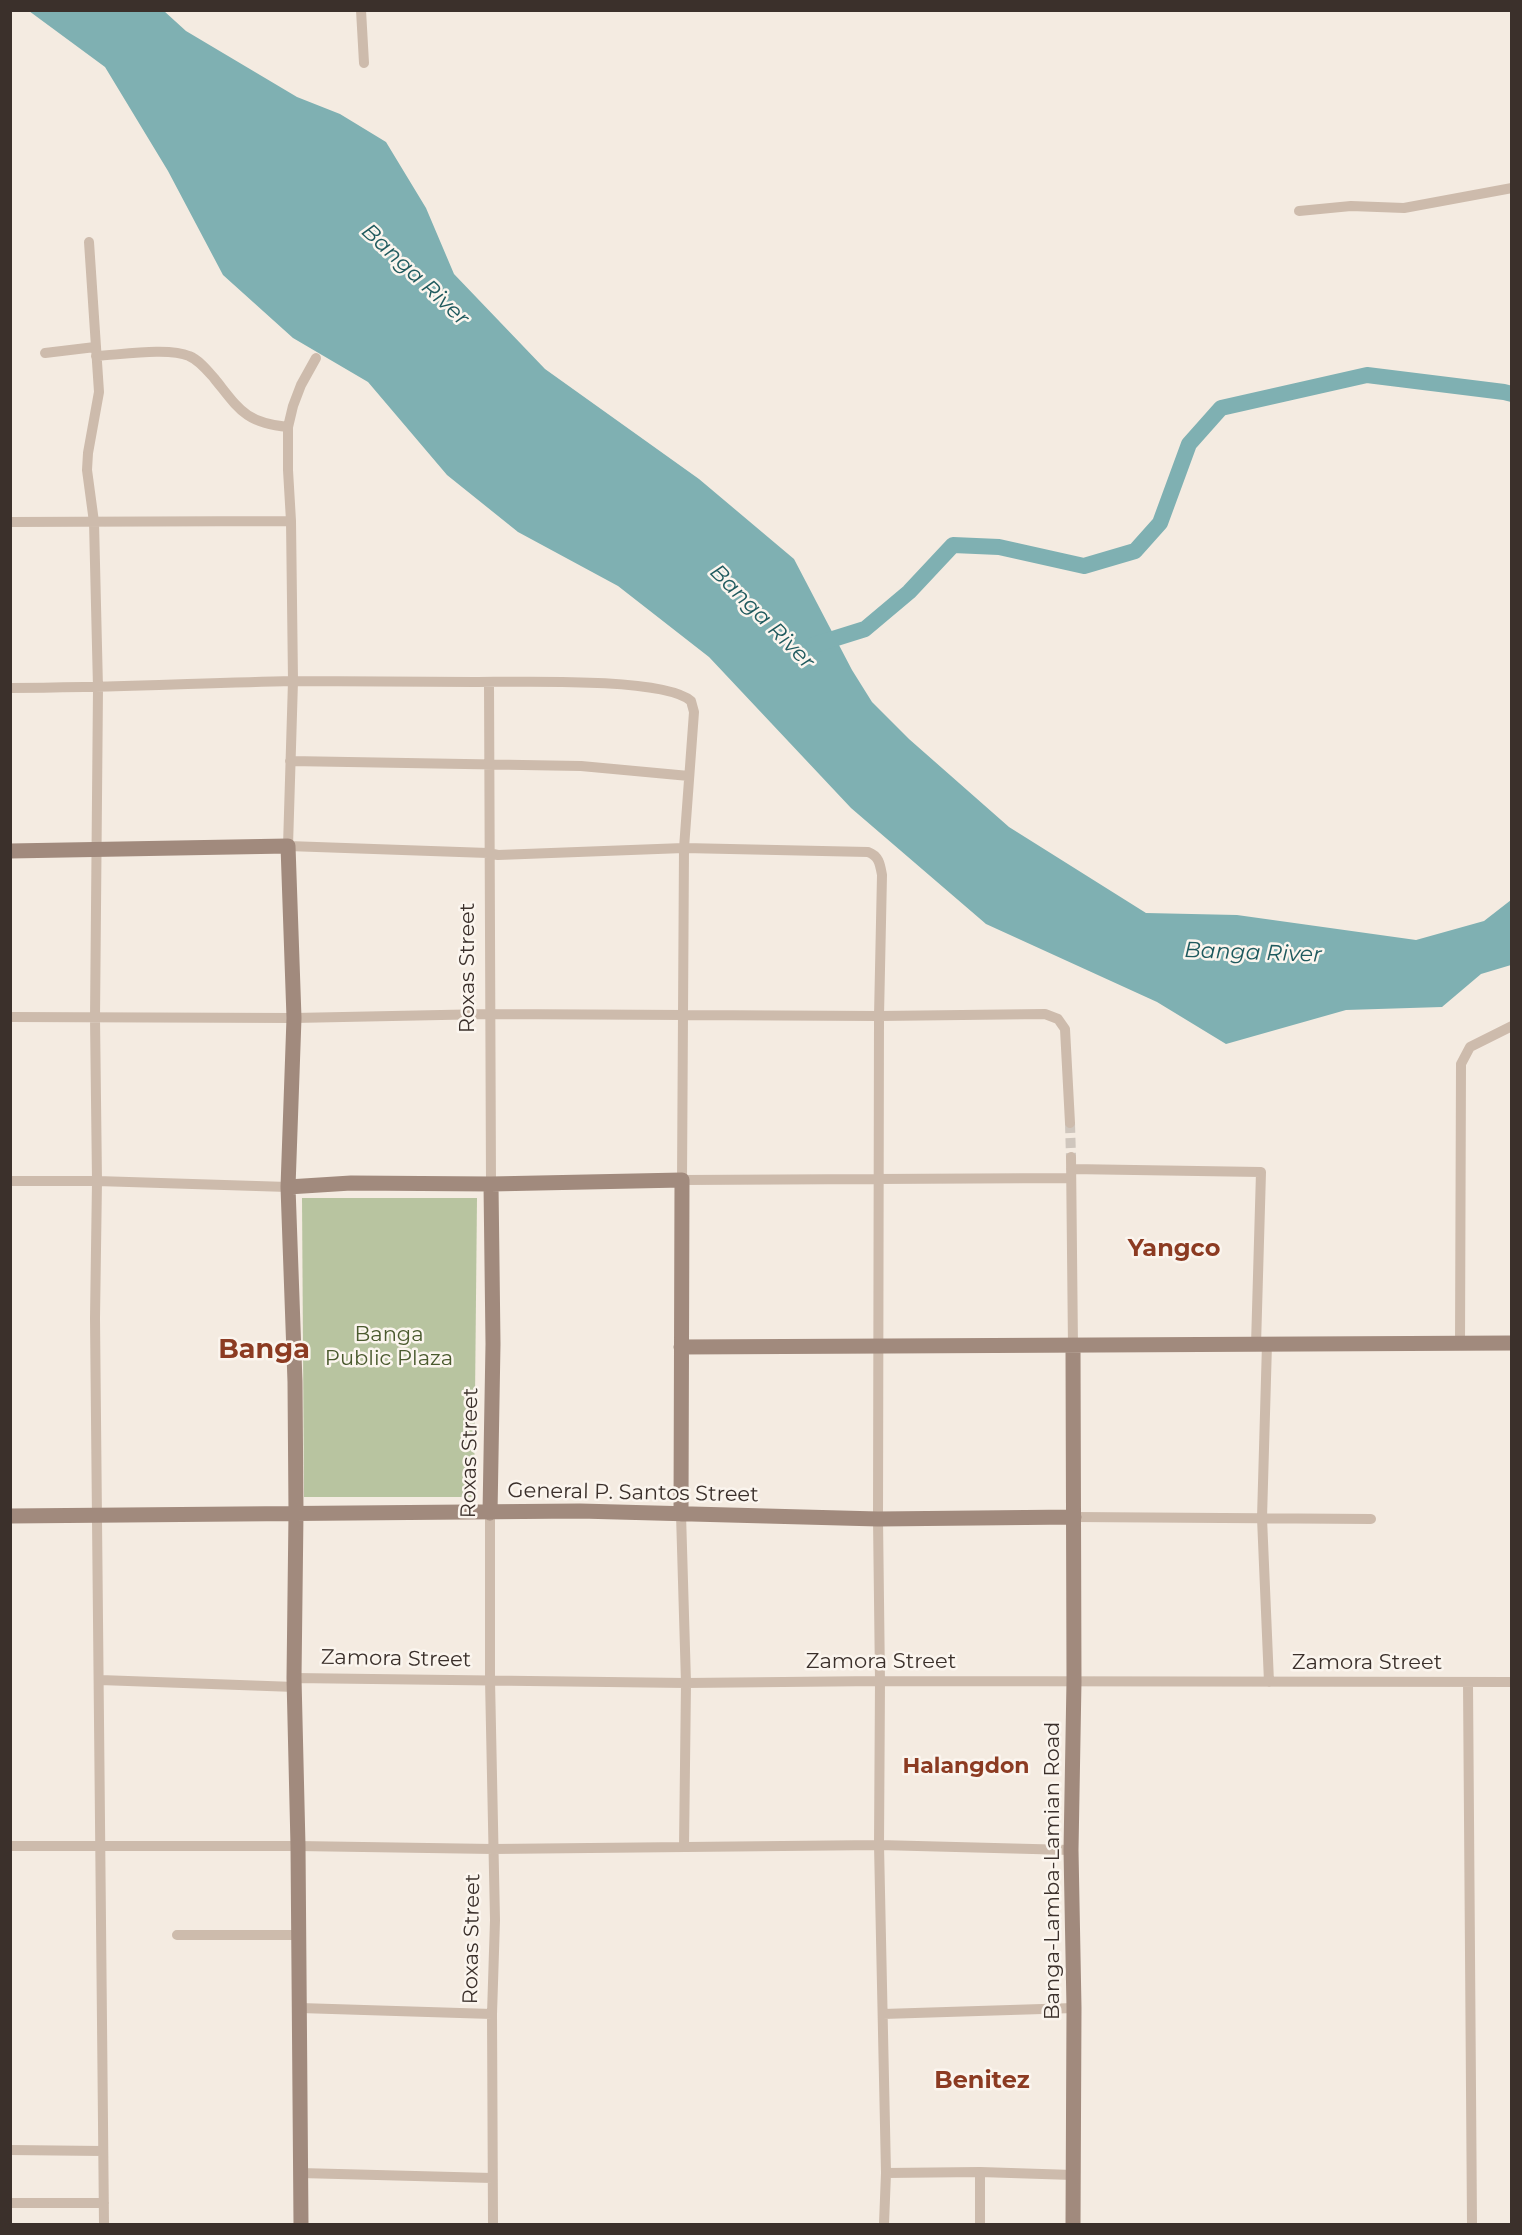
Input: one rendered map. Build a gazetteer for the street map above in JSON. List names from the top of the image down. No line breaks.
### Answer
{"streets":{"main road":["Roxas Street","General P. Santos Street","Banga-Lamba-Lamian Road"],"street":["Zamora Street"]},"crossings":[["Roxas Street","General P. Santos Street"],["Roxas Street","Zamora Street"],["General P. Santos Street","Banga-Lamba-Lamian Road"],["Zamora Street","Banga-Lamba-Lamian Road"]],"districts":["Yangco","Banga","Halangdon","Benitez"],"water":["Banga River"],"parks":["Banga Public Plaza"]}
